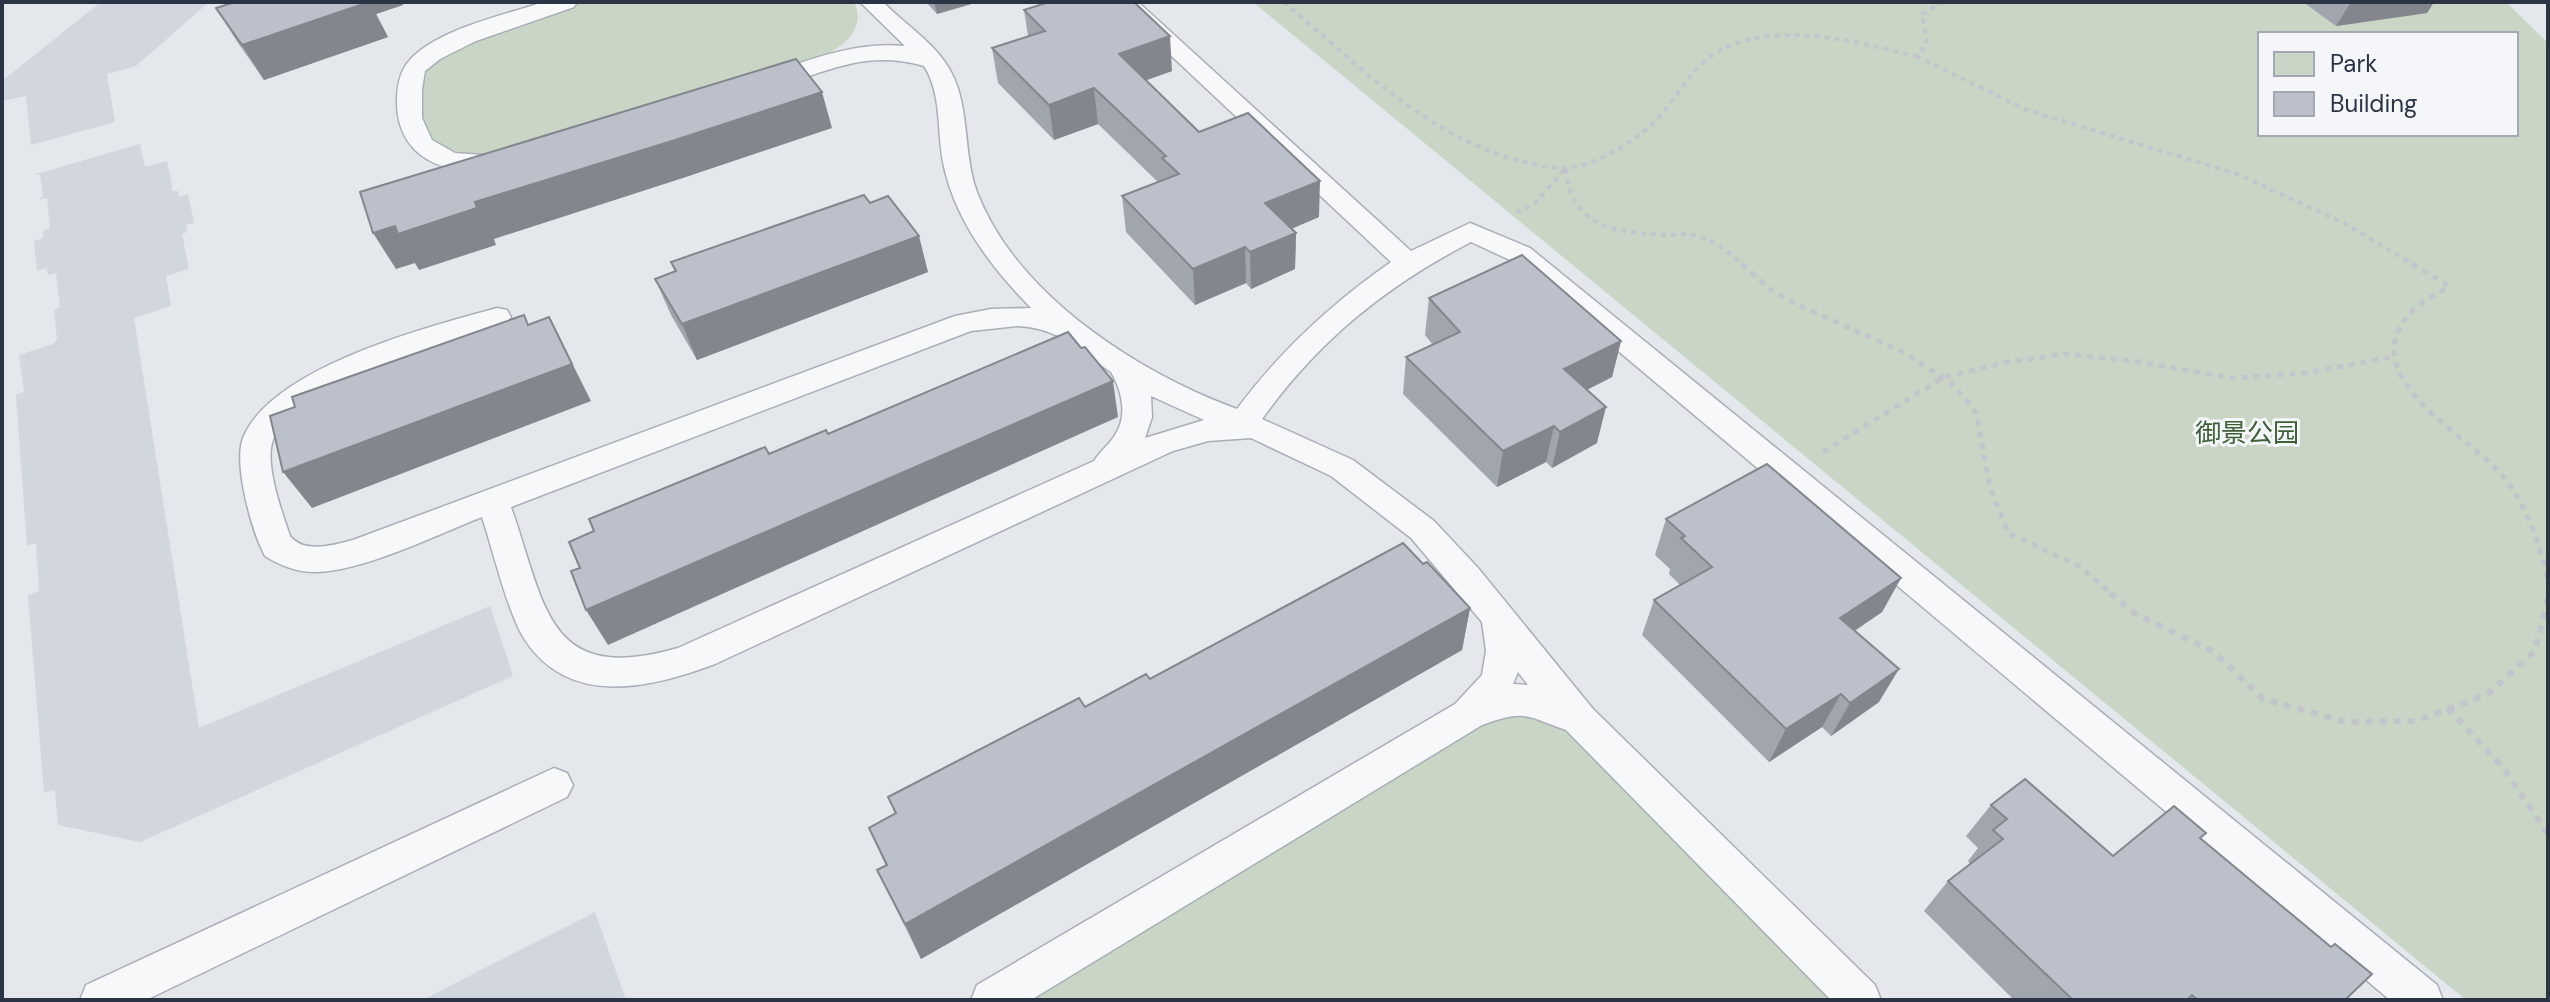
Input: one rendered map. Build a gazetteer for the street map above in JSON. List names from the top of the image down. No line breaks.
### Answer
{"parks":["御景公园"],"legend":["Park","Building"]}
